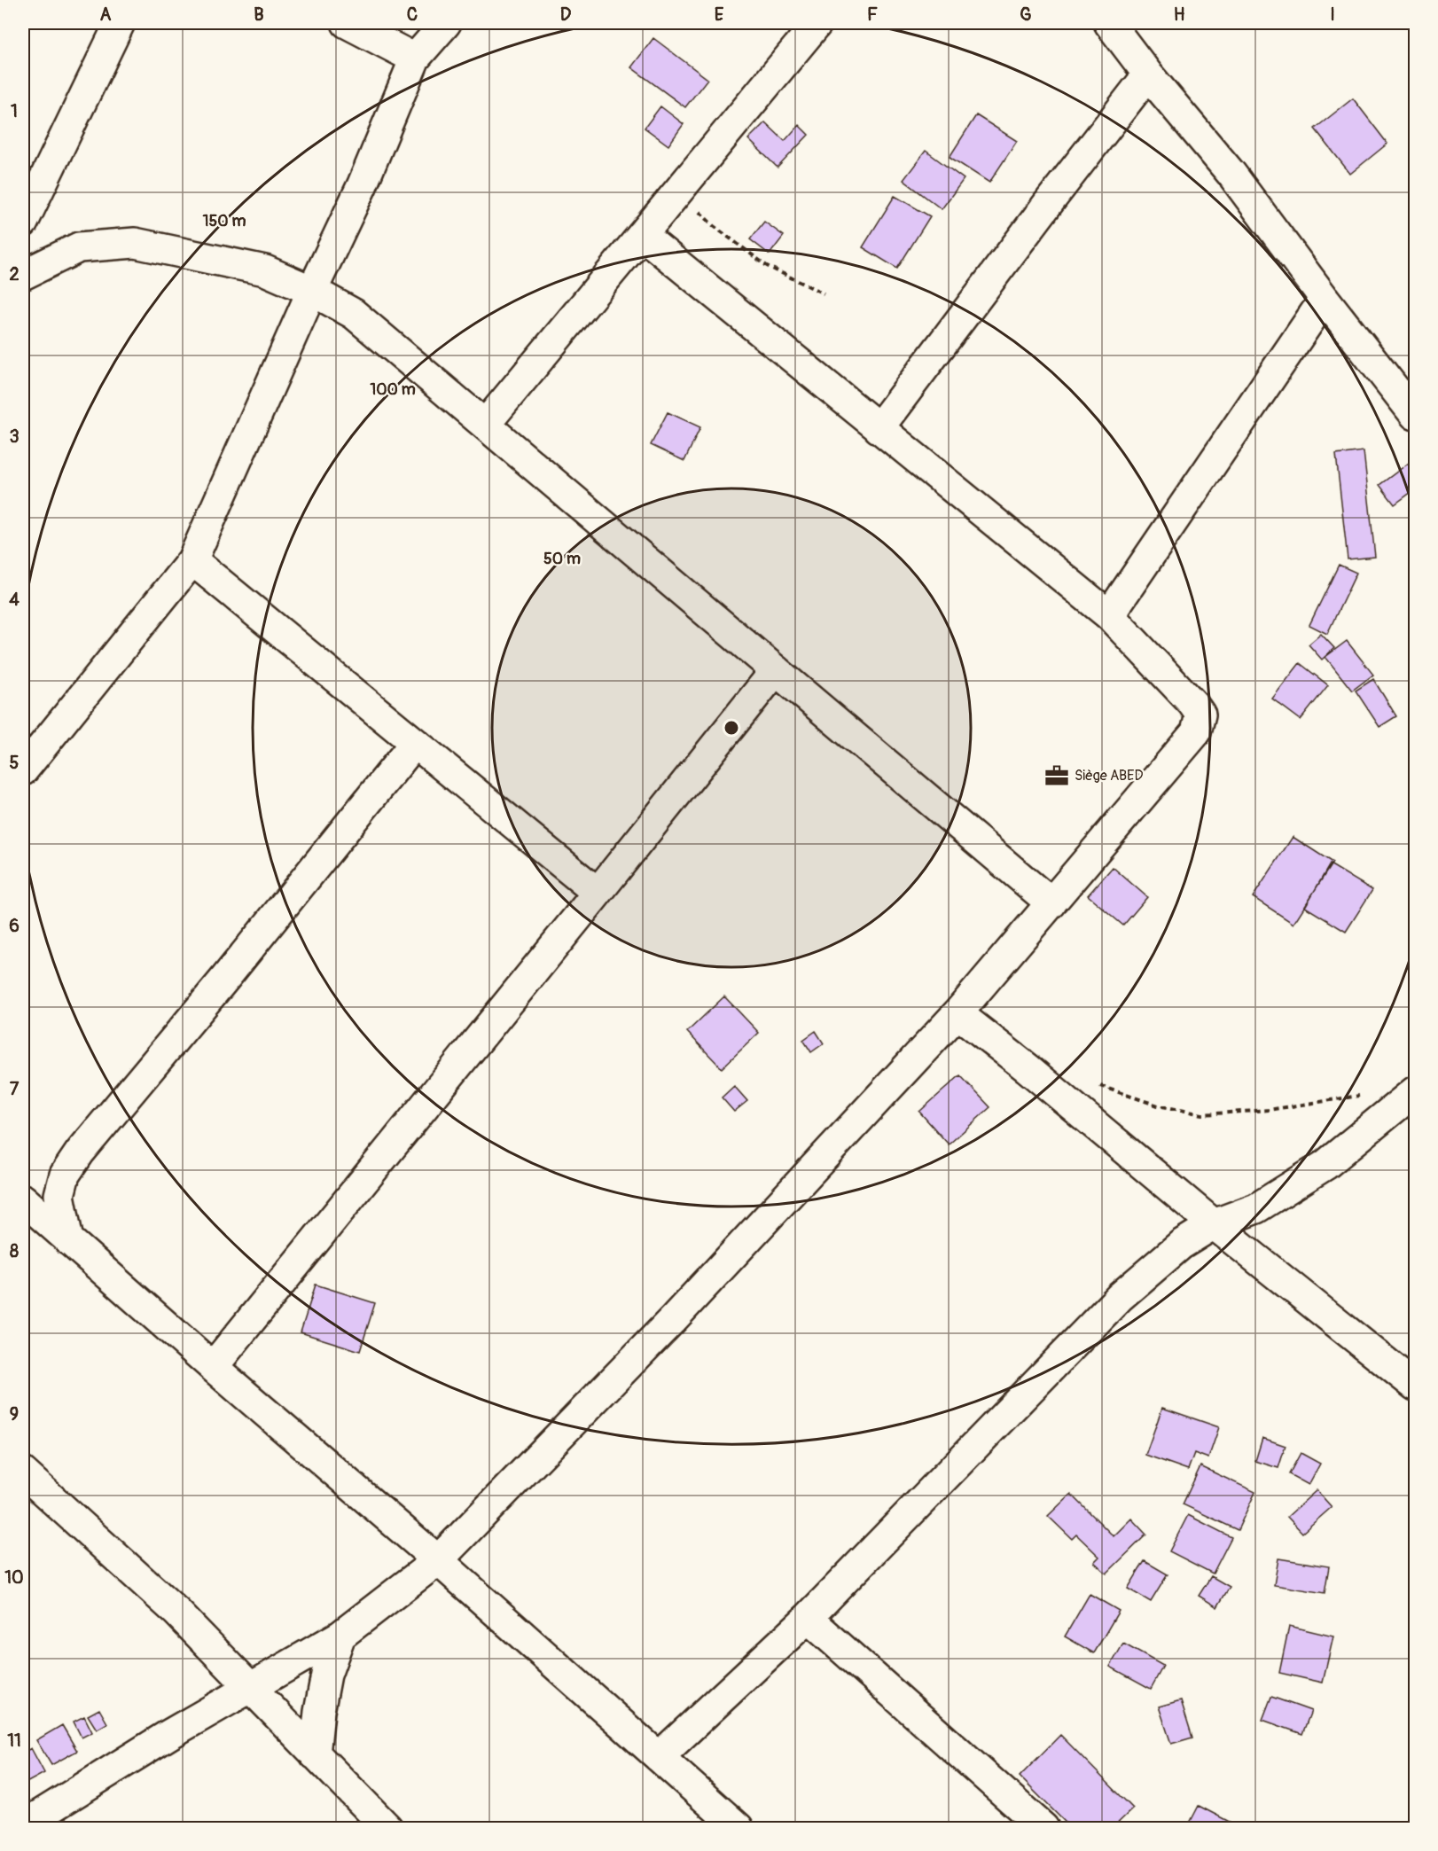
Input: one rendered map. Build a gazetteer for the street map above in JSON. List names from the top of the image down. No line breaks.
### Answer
{"places":{"office":["Siège ABED"]},"grid":{"columns":["A","B","C","D","E","F","G","H","I"],"rows":["1","2","3","4","5","6","7","8","9","10","11"]},"rings":["150 m","100 m","50 m"]}
